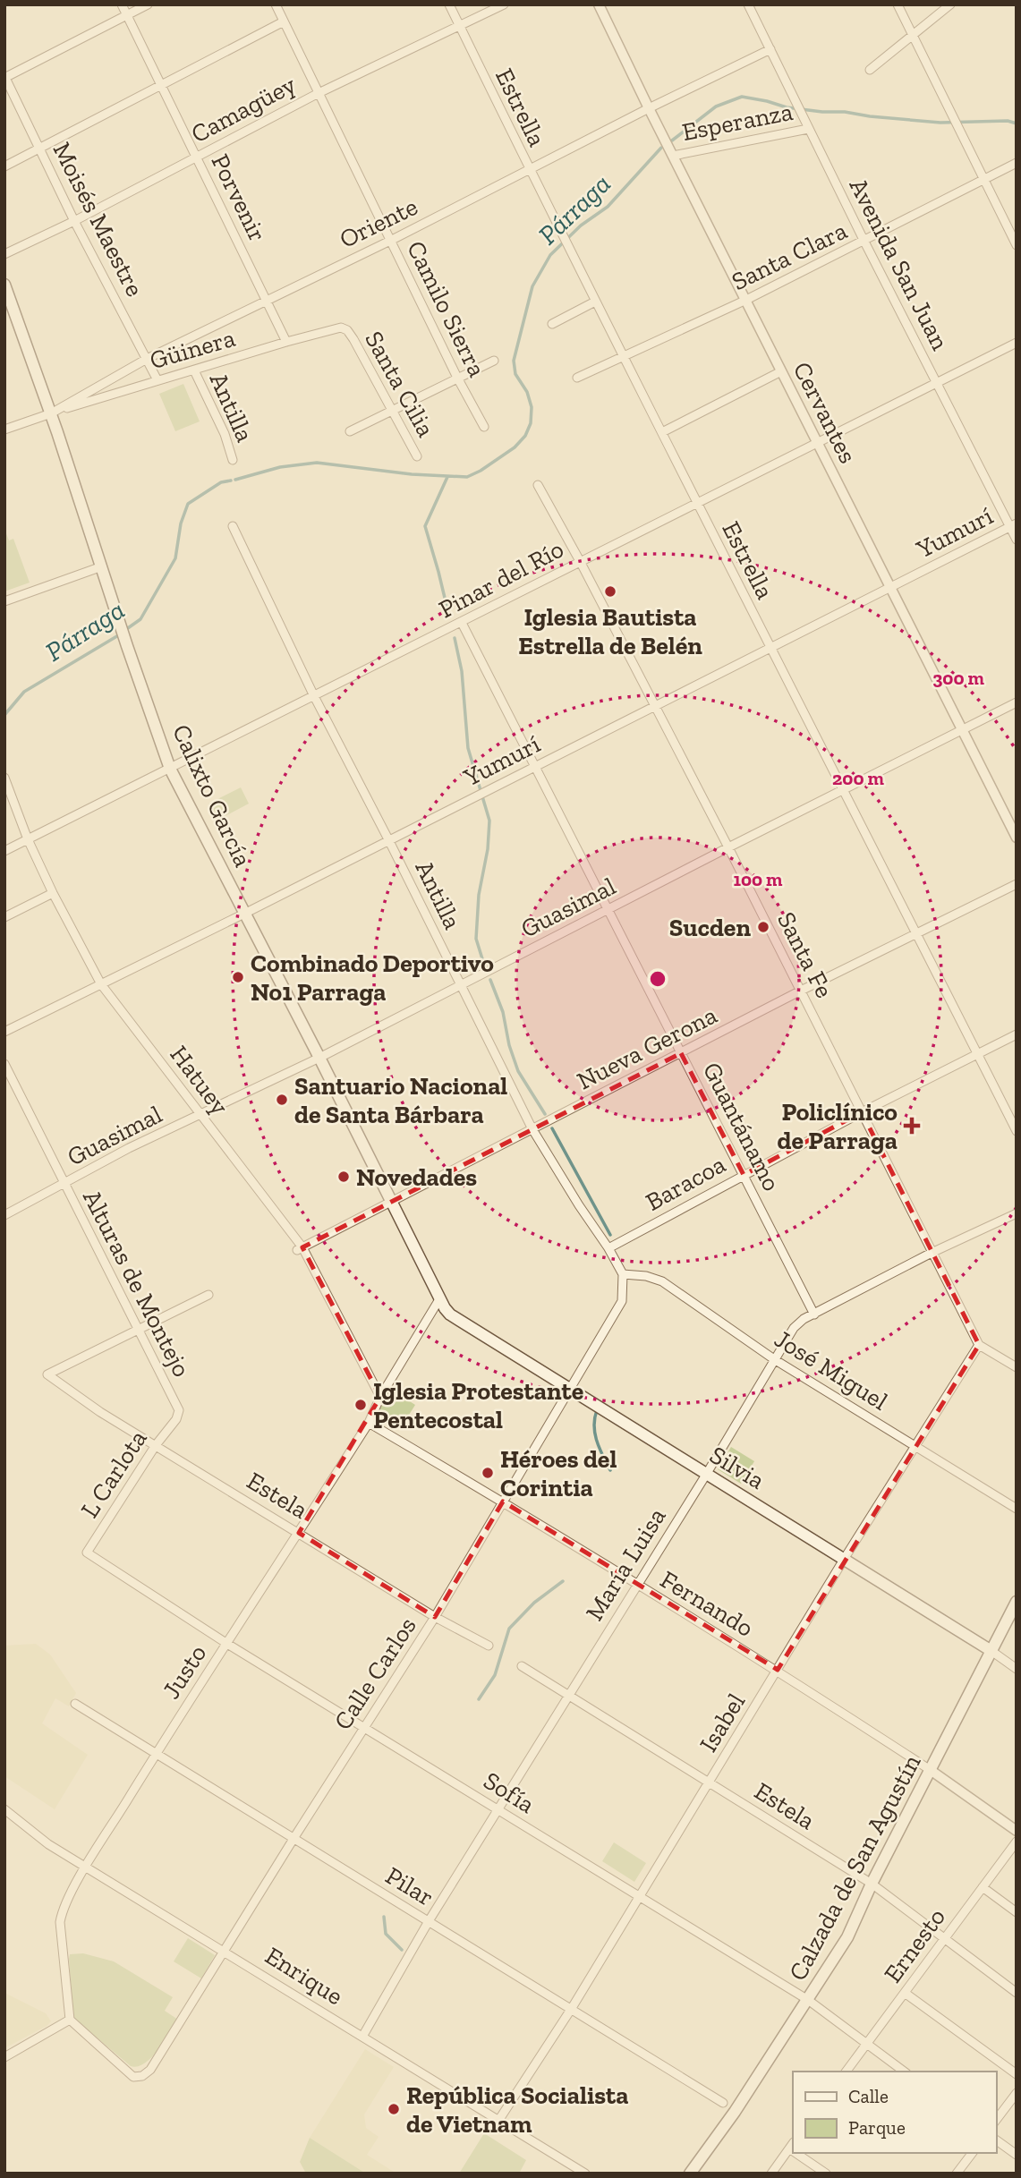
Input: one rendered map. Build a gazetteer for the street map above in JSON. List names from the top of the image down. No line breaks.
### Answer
{"streets":{"main road":["Calixto García","Silvia","Calzada de San Agustín"],"street":["Estrella","Camagüey","Esperanza","Porvenir","Moisés Maestre","Oriente","Santa Clara","Avenida San Juan","Camilo Sierra","Güinera","Santa Cilia","Antilla","Cervantes","Yumurí","Pinar del Río","Guasimal","Santa Fe","Nueva Gerona","Hatuey","Guantánamo","Baracoa","Alturas de Montejo","José Miguel","L Carlota","Estela","María Luisa","Fernando","Justo","Calle Carlos","Isabel","Sofía","Pilar","Ernesto","Enrique"]},"crossings":[["Estrella","Camagüey"],["Estrella","Oriente"],["Estrella","Santa Clara"],["Estrella","Yumurí"],["Estrella","Pinar del Río"],["Estrella","Guasimal"],["Estrella","Nueva Gerona"],["Estrella","Baracoa"],["Camagüey","Porvenir"],["Camagüey","Moisés Maestre"],["Camagüey","Camilo Sierra"],["Esperanza","Avenida San Juan"],["Esperanza","Cervantes"],["Porvenir","Oriente"],["Porvenir","Güinera"],["Moisés Maestre","Oriente"],["Moisés Maestre","Güinera"],["Oriente","Avenida San Juan"],["Oriente","Camilo Sierra"],["Oriente","Güinera"],["Oriente","Cervantes"],["Oriente","Calixto García"],["Santa Clara","Avenida San Juan"],["Santa Clara","Cervantes"],["Avenida San Juan","Yumurí"],["Avenida San Juan","Pinar del Río"],["Güinera","Santa Cilia"],["Güinera","Antilla"],["Güinera","Calixto García"],["Antilla","Yumurí"],["Antilla","Pinar del Río"],["Antilla","Guasimal"],["Antilla","Nueva Gerona"],["Antilla","Baracoa"],["Antilla","José Miguel"],["Antilla","Calle Carlos"],["Cervantes","Yumurí"],["Cervantes","Pinar del Río"],["Cervantes","Guasimal"],["Yumurí","Calixto García"],["Yumurí","Santa Fe"],["Yumurí","Hatuey"],["Yumurí","Guantánamo"],["Pinar del Río","Calixto García"],["Pinar del Río","Santa Fe"],["Pinar del Río","Hatuey"],["Pinar del Río","Guantánamo"],["Calixto García","Guasimal"],["Calixto García","Nueva Gerona"],["Calixto García","Silvia"],["Calixto García","Justo"],["Guasimal","Santa Fe"],["Guasimal","Hatuey"],["Guasimal","Guantánamo"],["Guasimal","Alturas de Montejo"],["Santa Fe","Nueva Gerona"],["Santa Fe","Baracoa"],["Santa Fe","María Luisa"],["Santa Fe","Isabel"],["Nueva Gerona","Hatuey"],["Nueva Gerona","Guantánamo"],["Hatuey","Justo"],["Guantánamo","Baracoa"],["Guantánamo","María Luisa"],["Alturas de Montejo","L Carlota"],["Alturas de Montejo","Estela"],["José Miguel","María Luisa"],["José Miguel","Calle Carlos"],["José Miguel","Isabel"],["Silvia","María Luisa"],["Silvia","Justo"],["Silvia","Calle Carlos"],["Silvia","Isabel"],["Silvia","Calzada de San Agustín"],["L Carlota","Estela"],["L Carlota","Sofía"],["Estela","María Luisa"],["Estela","Justo"],["Estela","Calle Carlos"],["Estela","Isabel"],["Estela","Calzada de San Agustín"],["Estela","Ernesto"],["María Luisa","Fernando"],["María Luisa","Sofía"],["María Luisa","Pilar"],["María Luisa","Enrique"],["Fernando","Justo"],["Fernando","Calle Carlos"],["Fernando","Isabel"],["Fernando","Calzada de San Agustín"],["Justo","Calle Carlos"],["Justo","Sofía"],["Justo","Pilar"],["Justo","Enrique"],["Calle Carlos","Sofía"],["Calle Carlos","Pilar"],["Calle Carlos","Enrique"],["Isabel","Sofía"],["Isabel","Pilar"],["Isabel","Enrique"],["Sofía","Calzada de San Agustín"],["Sofía","Ernesto"]],"water":["Párraga"],"places":{"other":["Iglesia Bautista Estrella de Belén","Sucden","Combinado Deportivo No1 Parraga","Santuario Nacional de Santa Bárbara","Novedades","Iglesia Protestante Pentecostal","Héroes del Corintia","República Socialista de Vietnam"],"health":["Policlínico de Parraga"]},"legend":["Calle","Parque"],"rings":["300 m","200 m","100 m"]}
